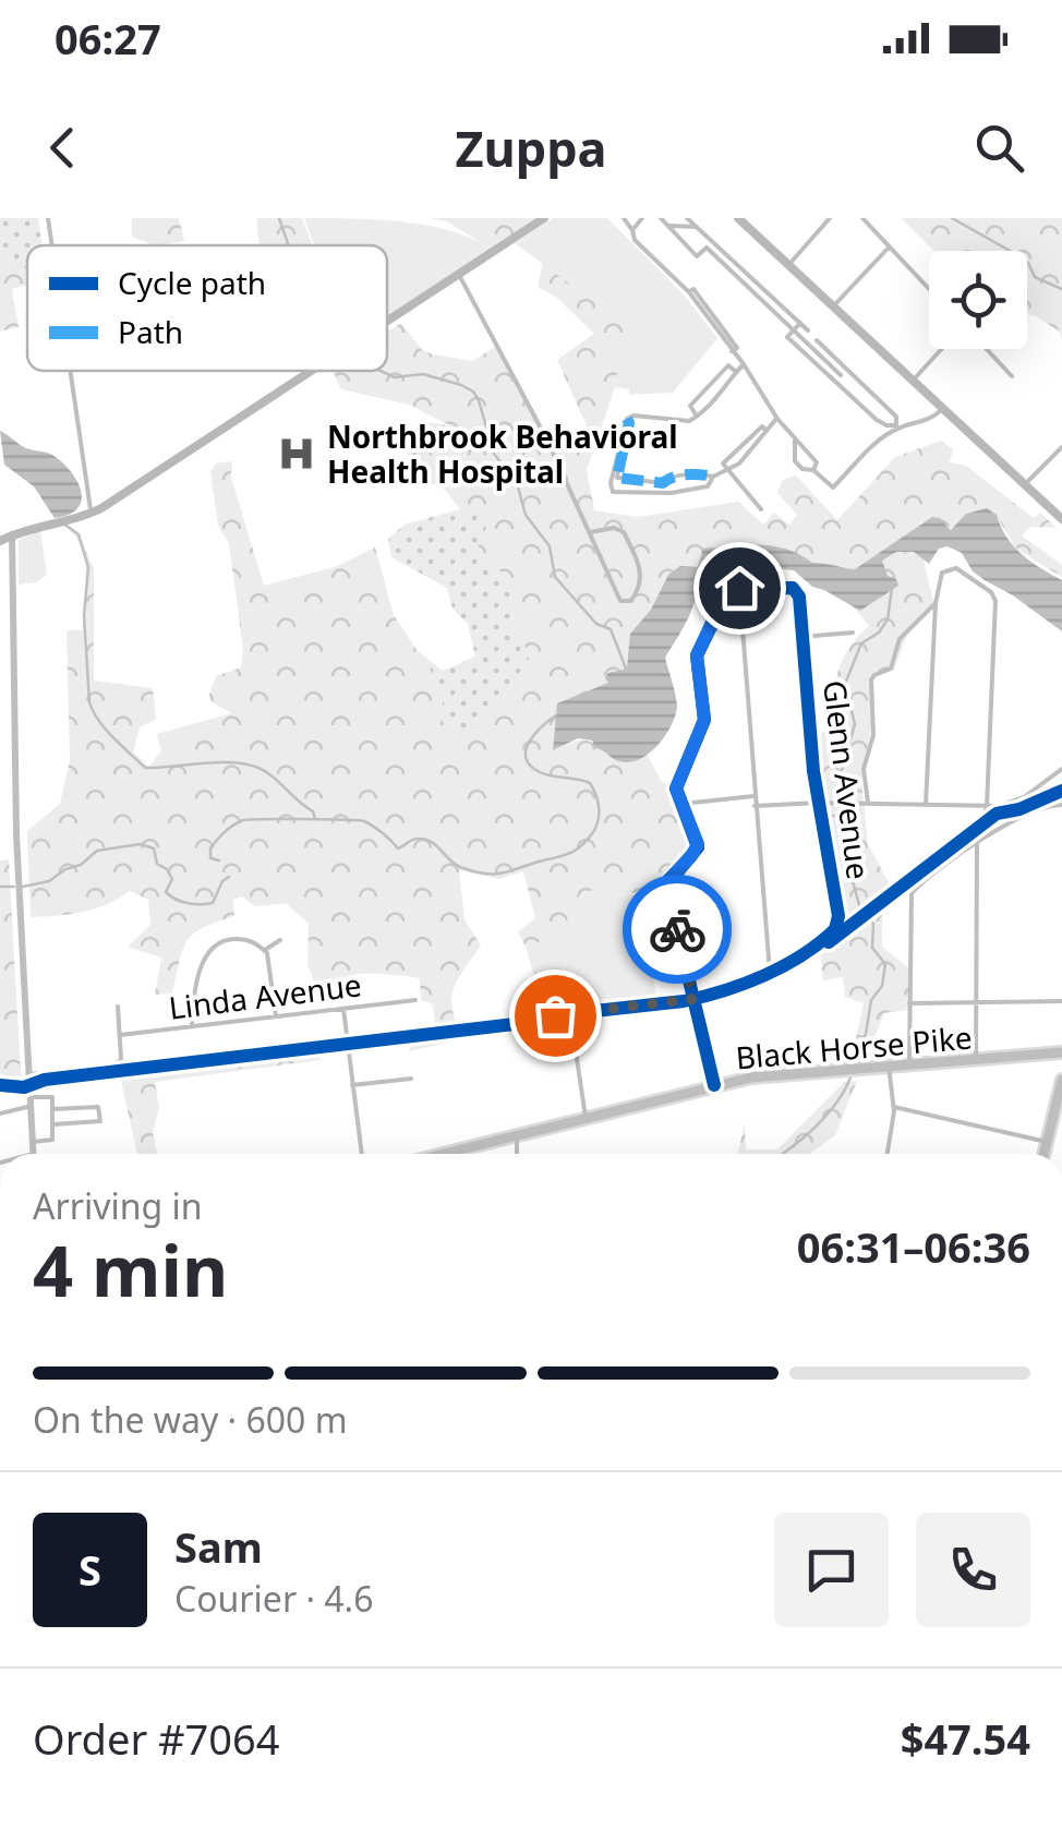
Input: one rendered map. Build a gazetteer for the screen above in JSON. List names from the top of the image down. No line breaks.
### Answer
{"streets":{"main road":["Black Horse Pike"],"street":["Glenn Avenue","Linda Avenue"]},"places":{"hospital":["Northbrook Behavioral Health Hospital"]},"legend":["Cycle path","Path"],"page":{"status":"06:27","header":"Zuppa","heading":["4 min","Arriving in","06:31–06:36"],"panel":["Sam","Courier · 4.6","Order #7064","$47.54"],"bar":"On the way · 600 m","round":"S"}}
